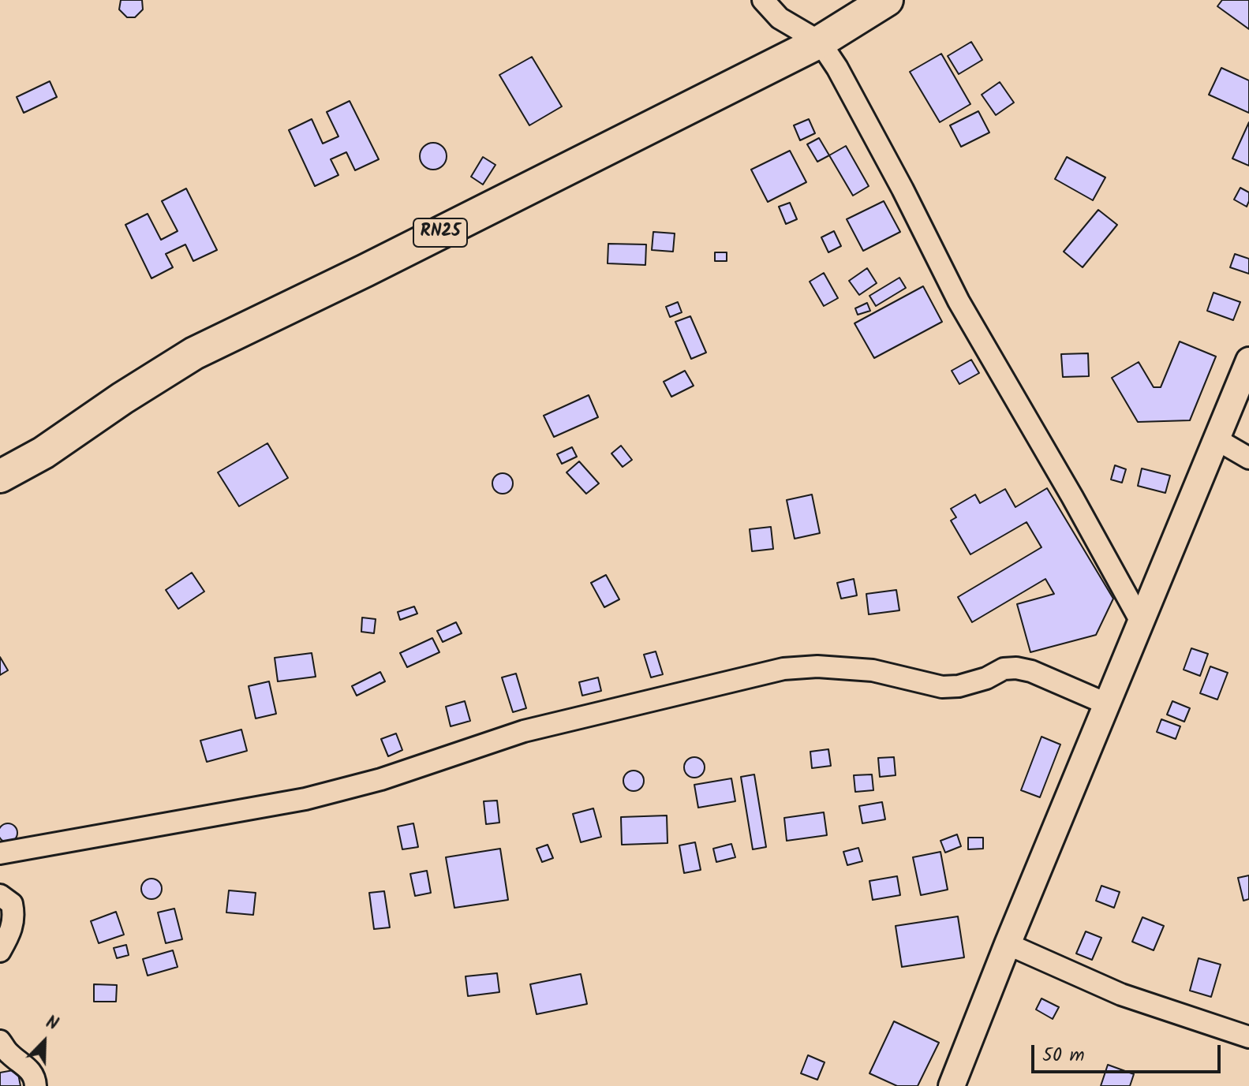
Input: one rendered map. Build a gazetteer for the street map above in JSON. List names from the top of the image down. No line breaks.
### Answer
{"streets":{"main road":["RN25"]},"scale_bar":"50 m","north":"top right"}
